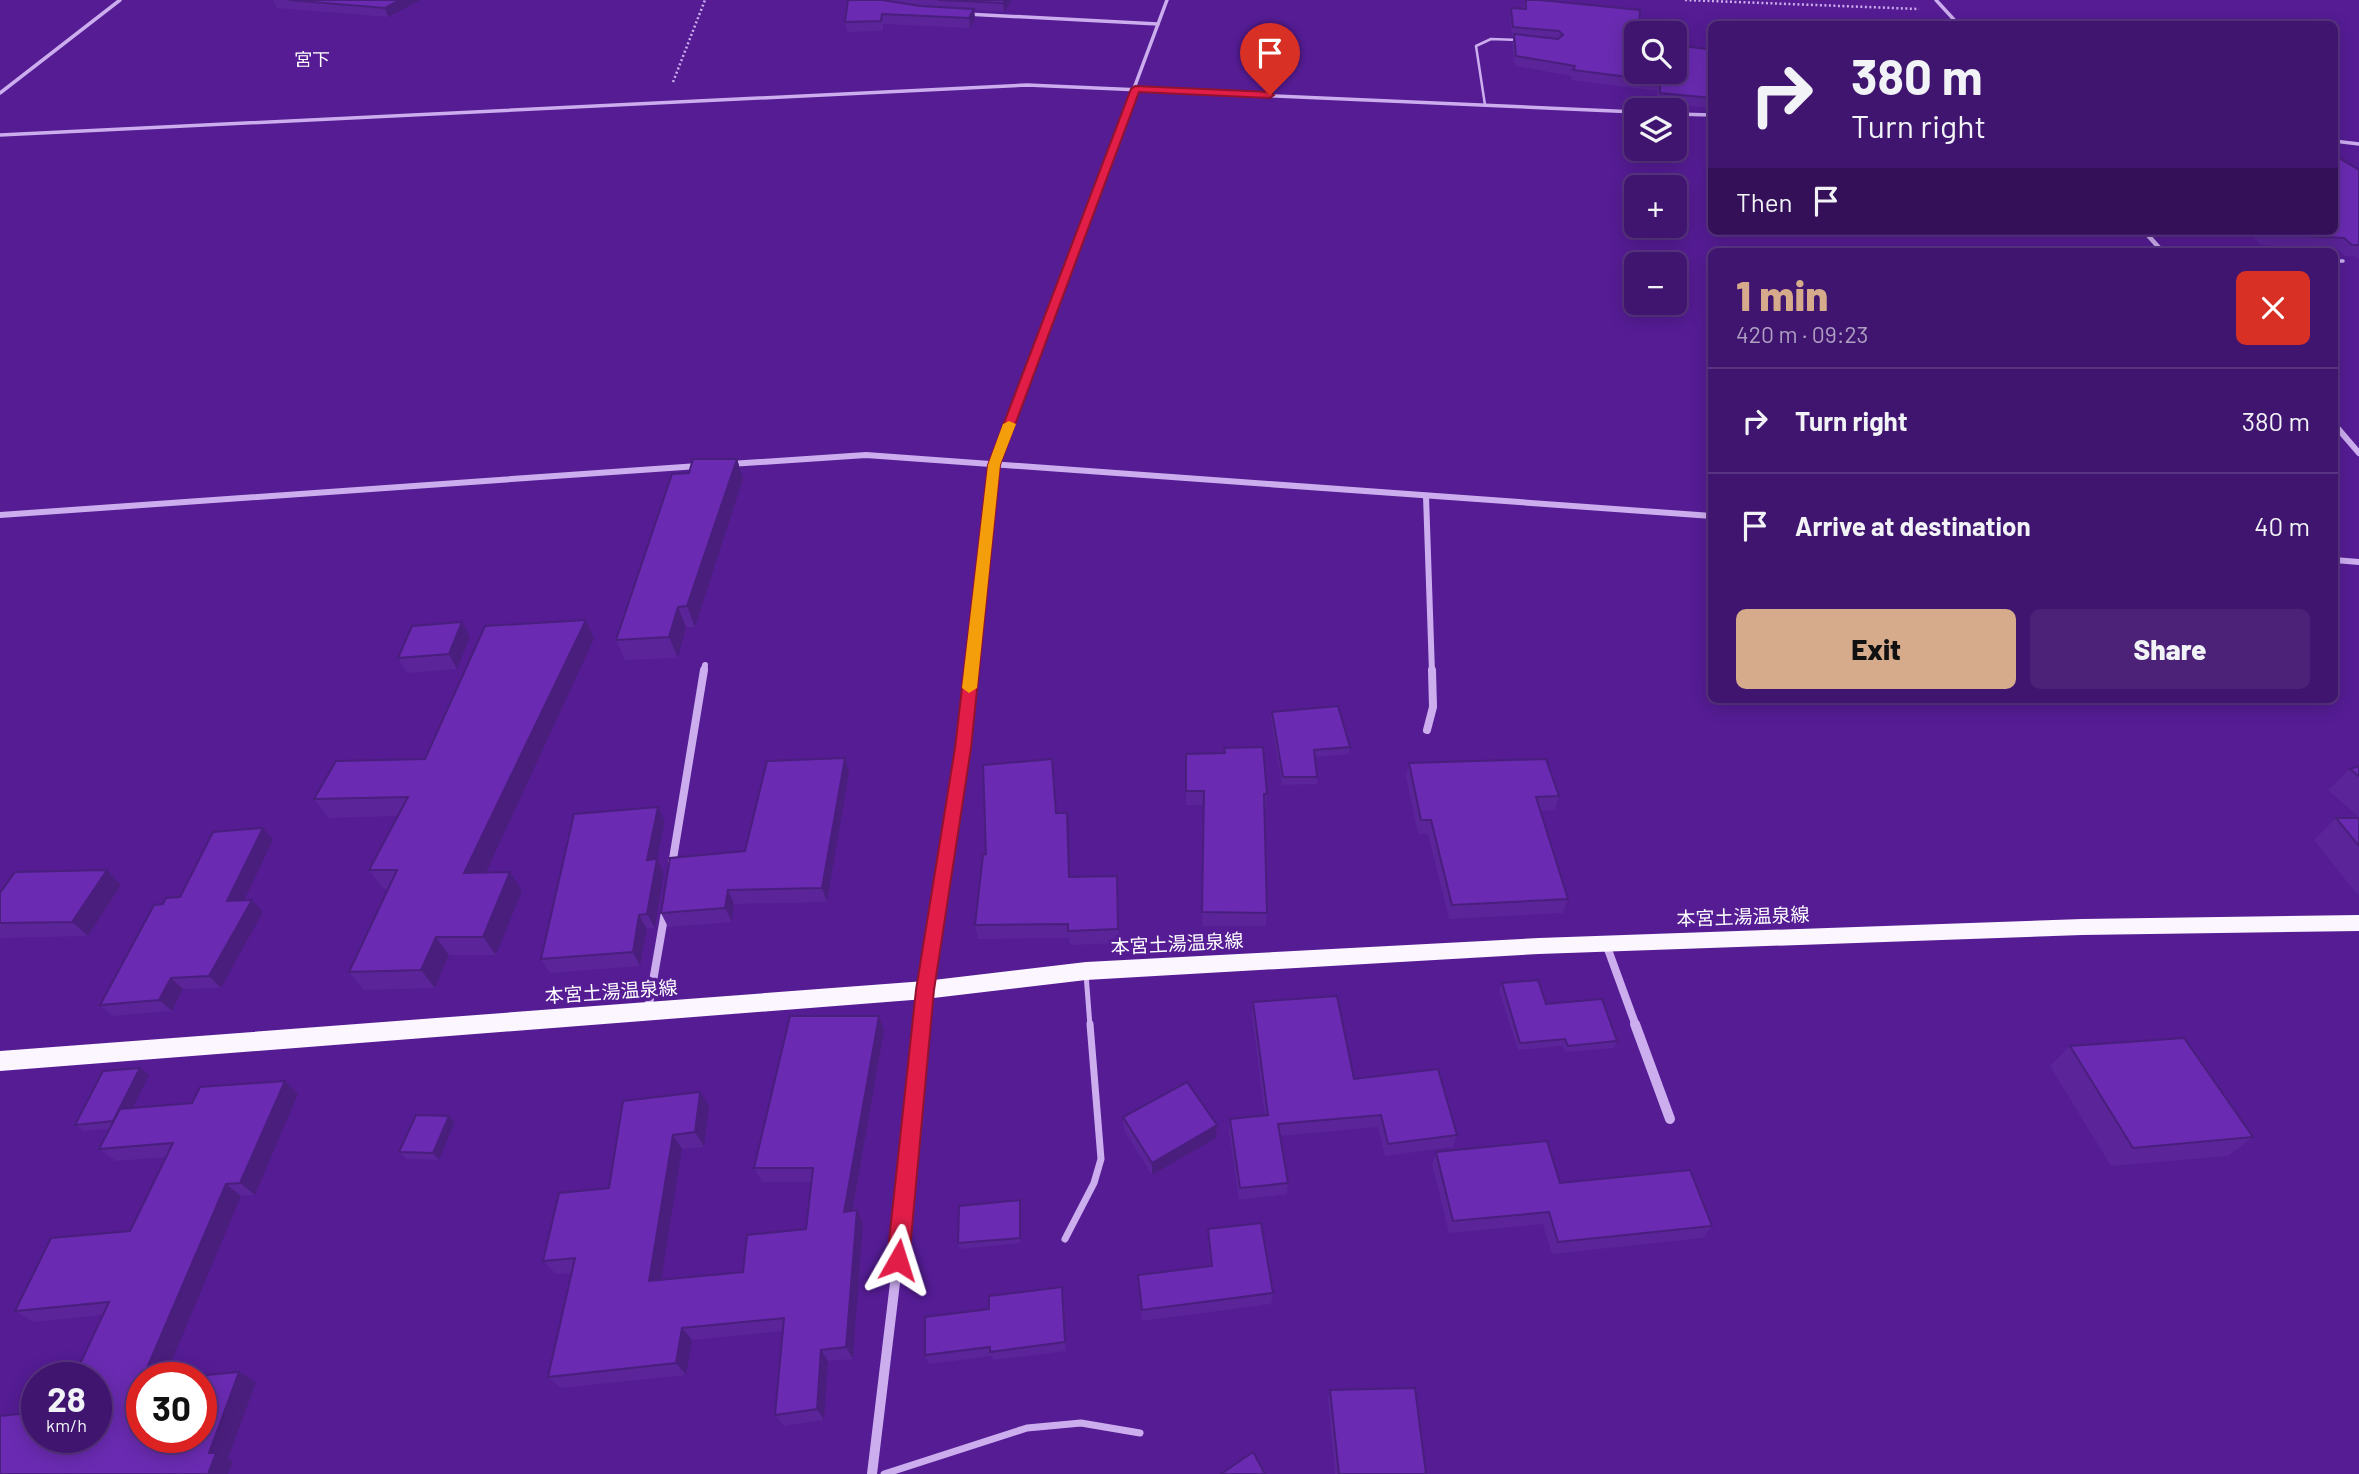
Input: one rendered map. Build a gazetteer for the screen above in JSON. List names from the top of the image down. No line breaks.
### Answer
{"streets":{"main road":["本宮土湯温泉線"]},"districts":["宮下"],"page":{"map_buttons":["+","−"],"turn":["380 m","Turn right"],"then":"Then","heading":["1 min","420 m · 09:23"],"list":[{"name":"Turn right","value":"380 m"},{"name":"Arrive at destination","value":"40 m"}],"buttons":["Exit","Share"],"speed":"28 km/h","limit":"30"}}
